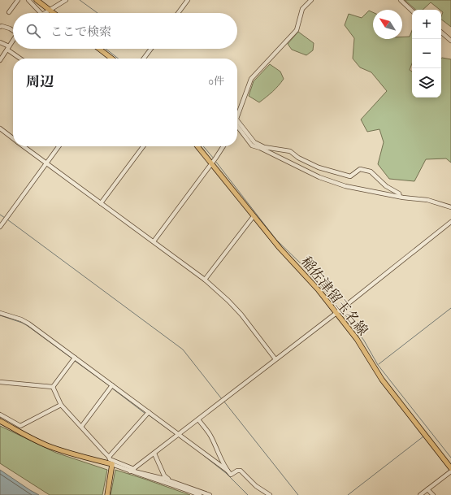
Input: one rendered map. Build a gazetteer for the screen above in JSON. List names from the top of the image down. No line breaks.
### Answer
{"streets":{"main road":["稲佐津留玉名線"]},"north":"top left","page":{"map_buttons":["+","−"],"search":"ここで検索","heading":["周辺","0件"]}}
